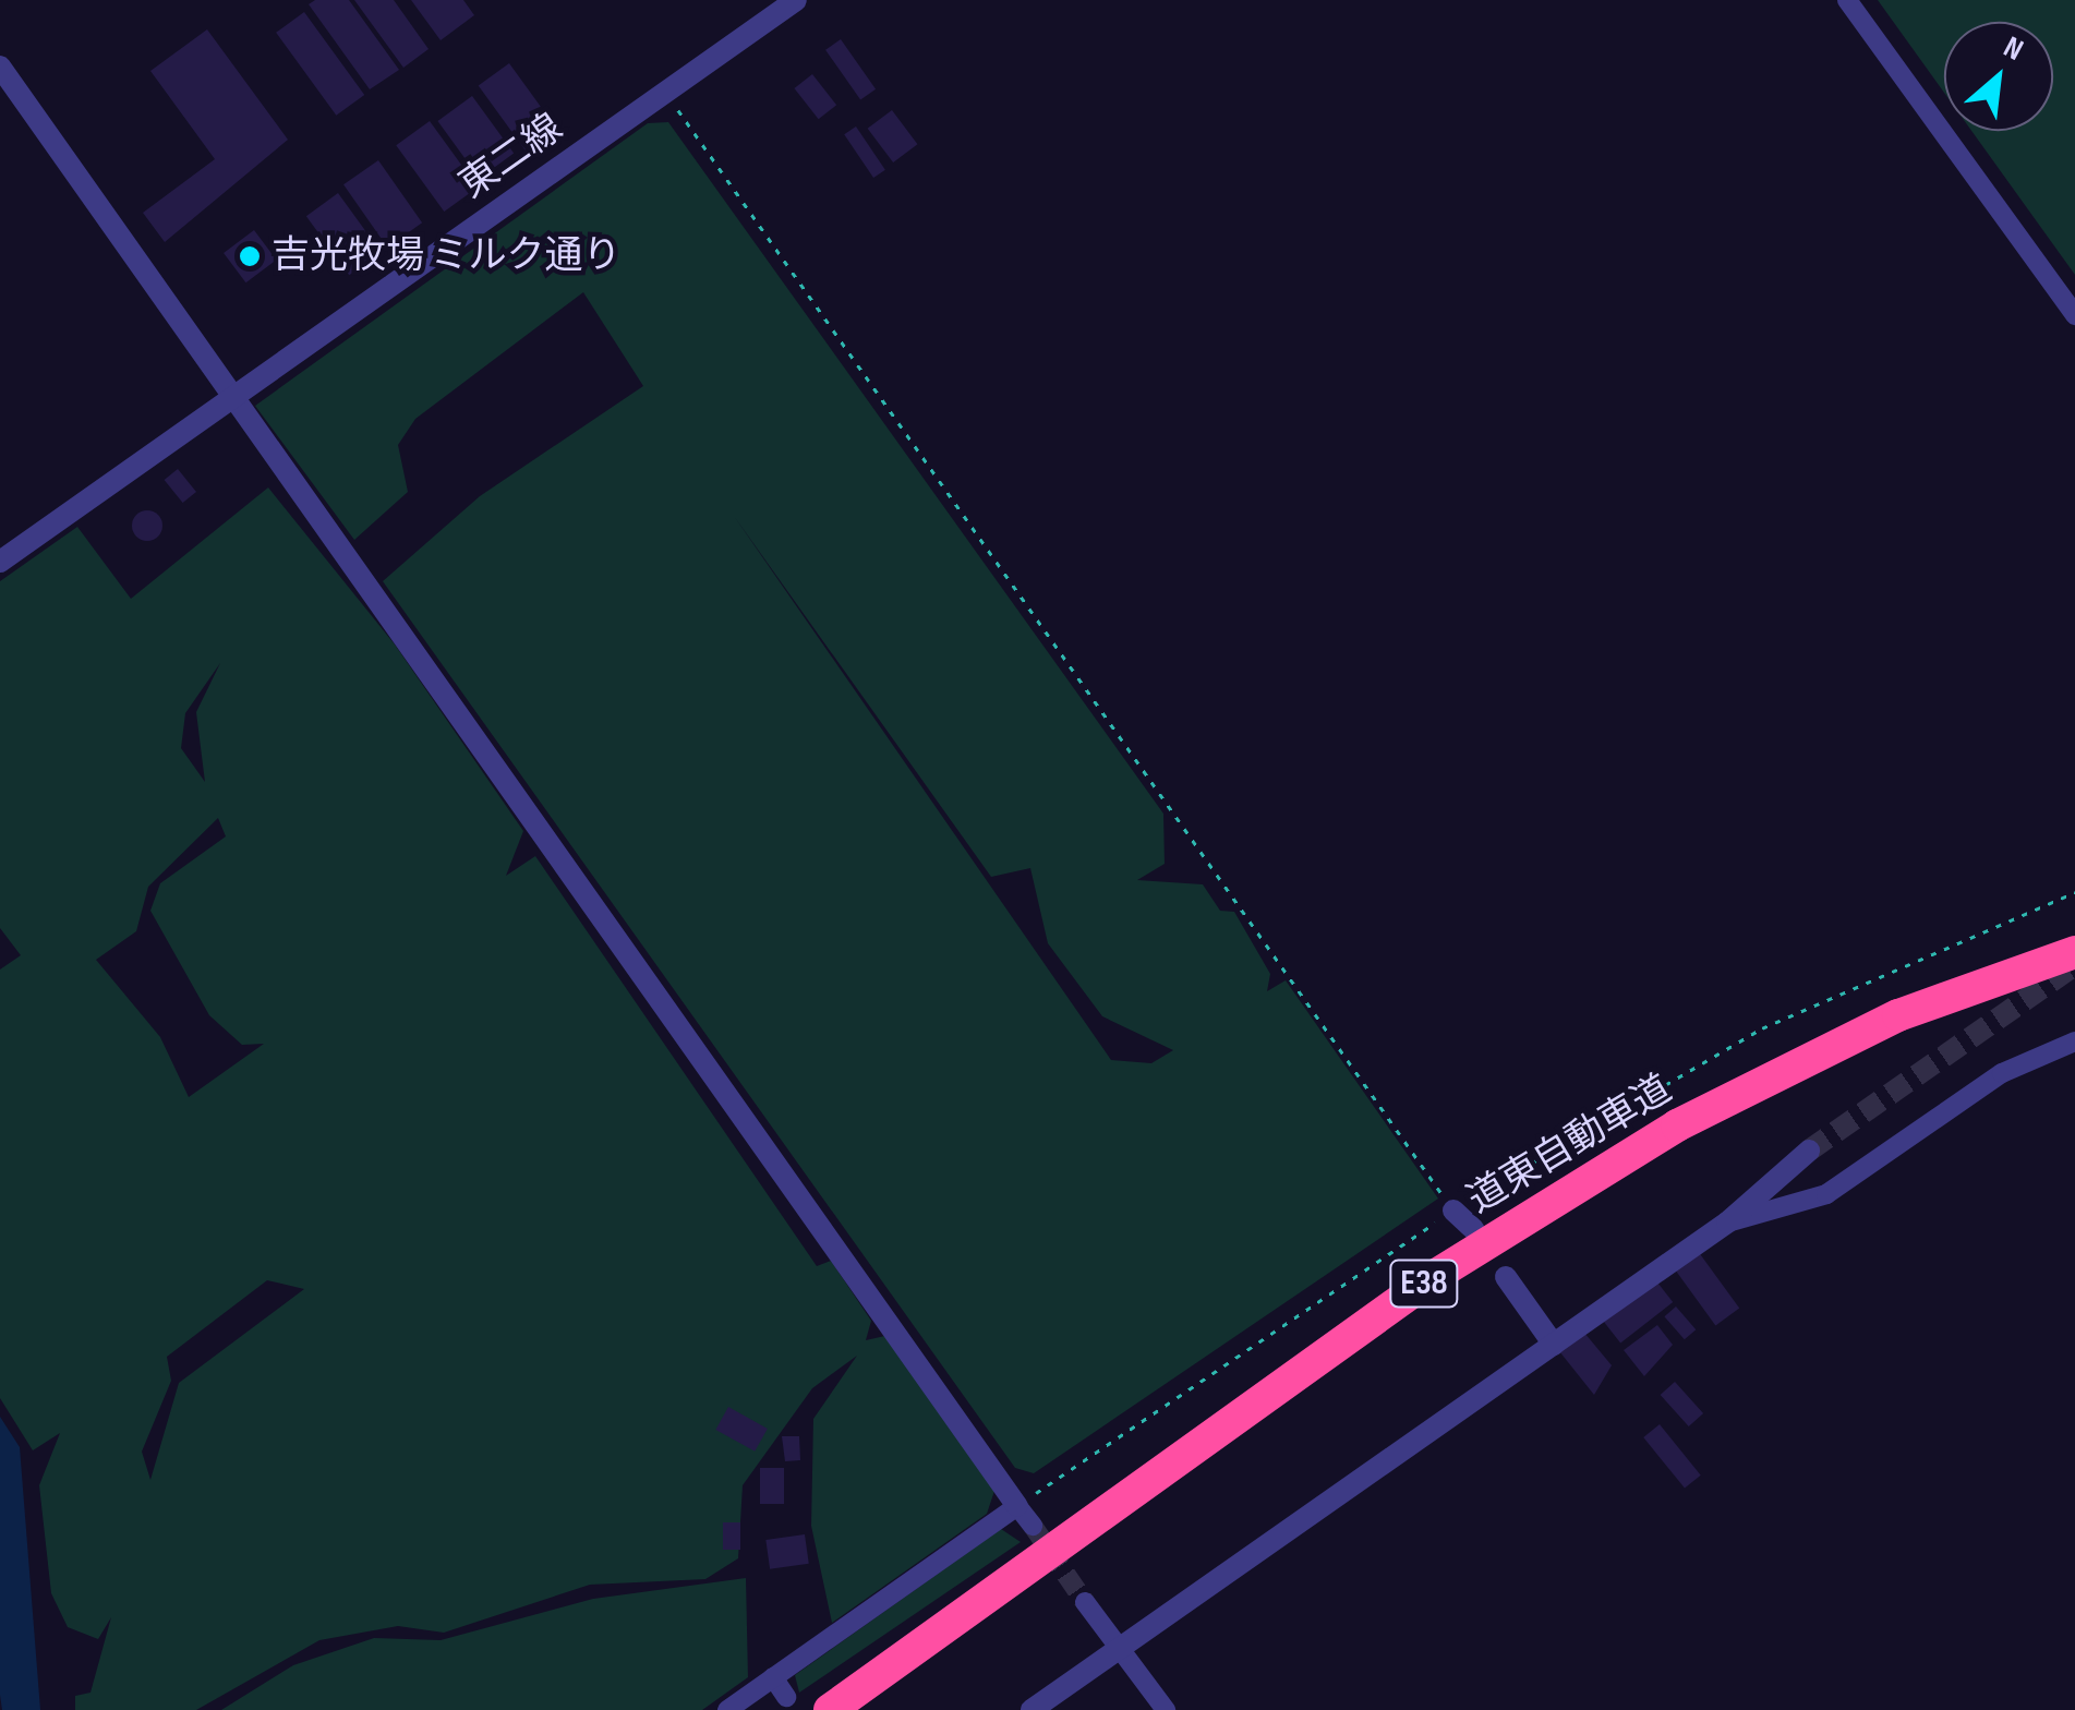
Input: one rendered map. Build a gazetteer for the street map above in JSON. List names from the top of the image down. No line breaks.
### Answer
{"streets":{"highway":["道東自動車道","E38"],"street":["東二線"]},"places":["吉光牧場 ミルク通り"],"north":"top right"}
